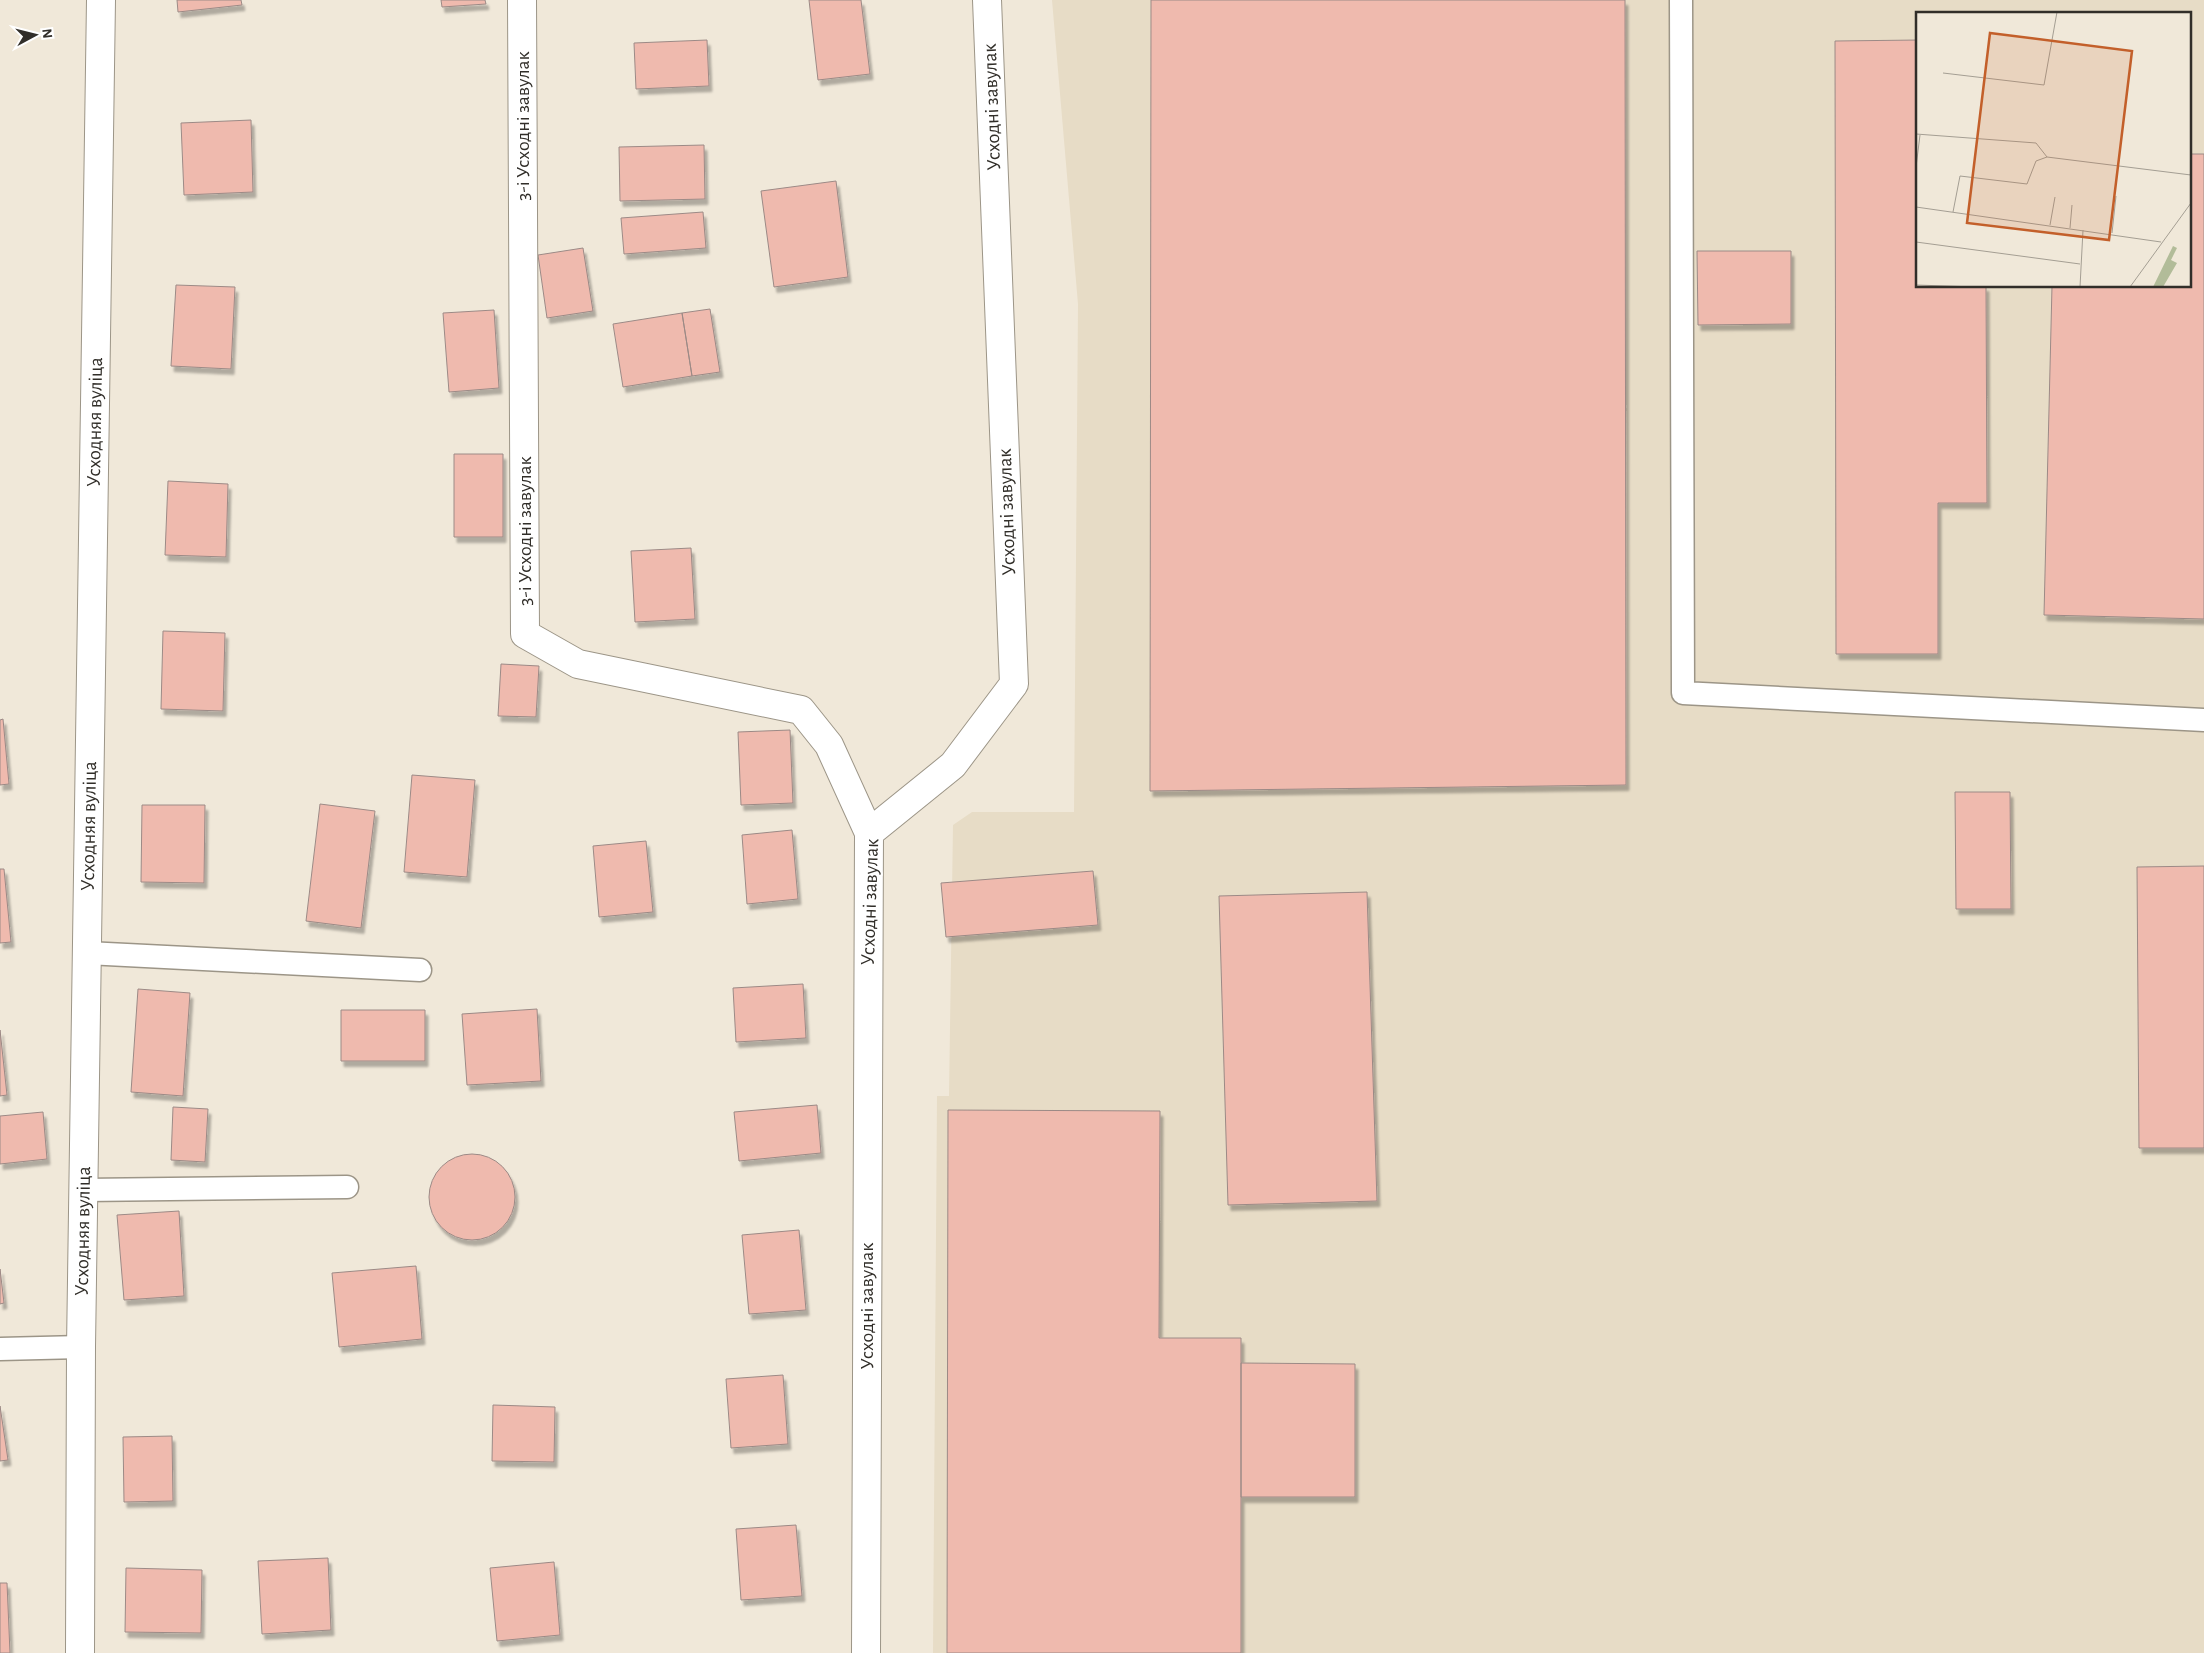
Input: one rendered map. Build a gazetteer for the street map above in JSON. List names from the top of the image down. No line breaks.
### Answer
{"streets":{"street":["Усходні завулак","3-і Усходні завулак","Усходняя вуліца"]},"crossings":[["Усходні завулак","3-і Усходні завулак"]],"north":"right"}
